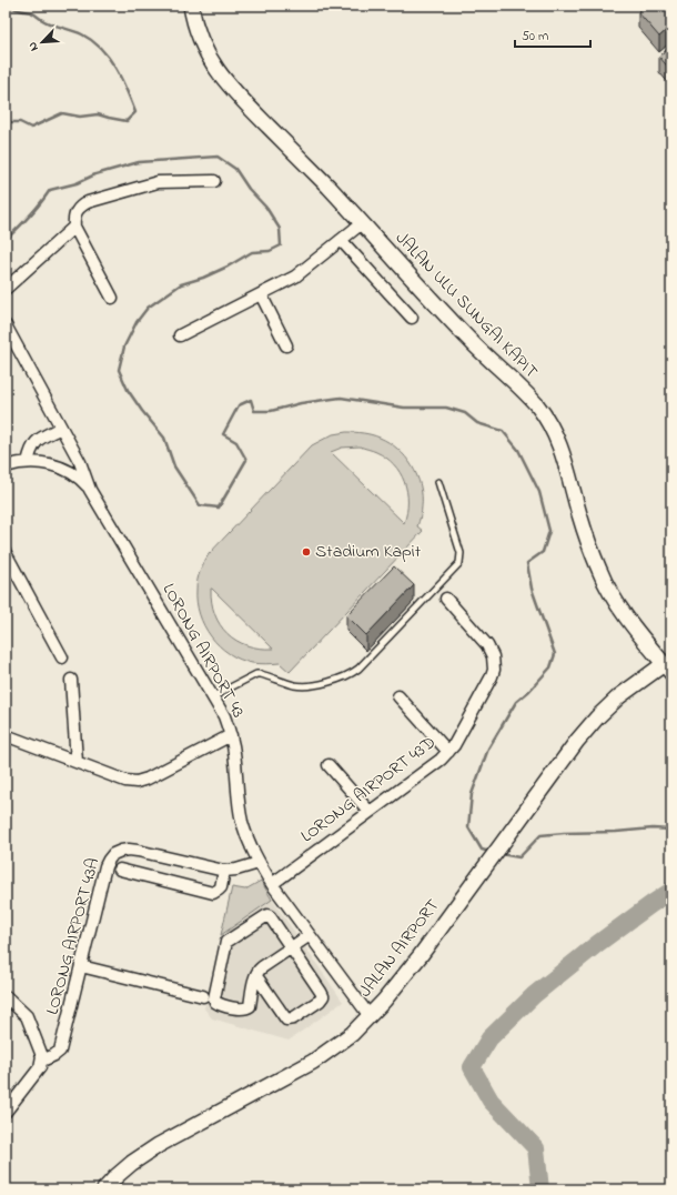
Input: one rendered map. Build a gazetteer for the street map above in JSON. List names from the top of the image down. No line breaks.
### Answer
{"streets":{"main road":["JALAN ULU SUNGAI KAPIT","JALAN AIRPORT"],"street":["LORONG AIRPORT 43","LORONG AIRPORT 43D","LORONG AIRPORT 43A"]},"crossings":[["JALAN ULU SUNGAI KAPIT","JALAN AIRPORT"],["LORONG AIRPORT 43","LORONG AIRPORT 43D"],["LORONG AIRPORT 43","LORONG AIRPORT 43A"],["LORONG AIRPORT 43","JALAN AIRPORT"]],"places":["Stadium Kapit"],"scale_bar":"50 m","north":"bottom left"}
